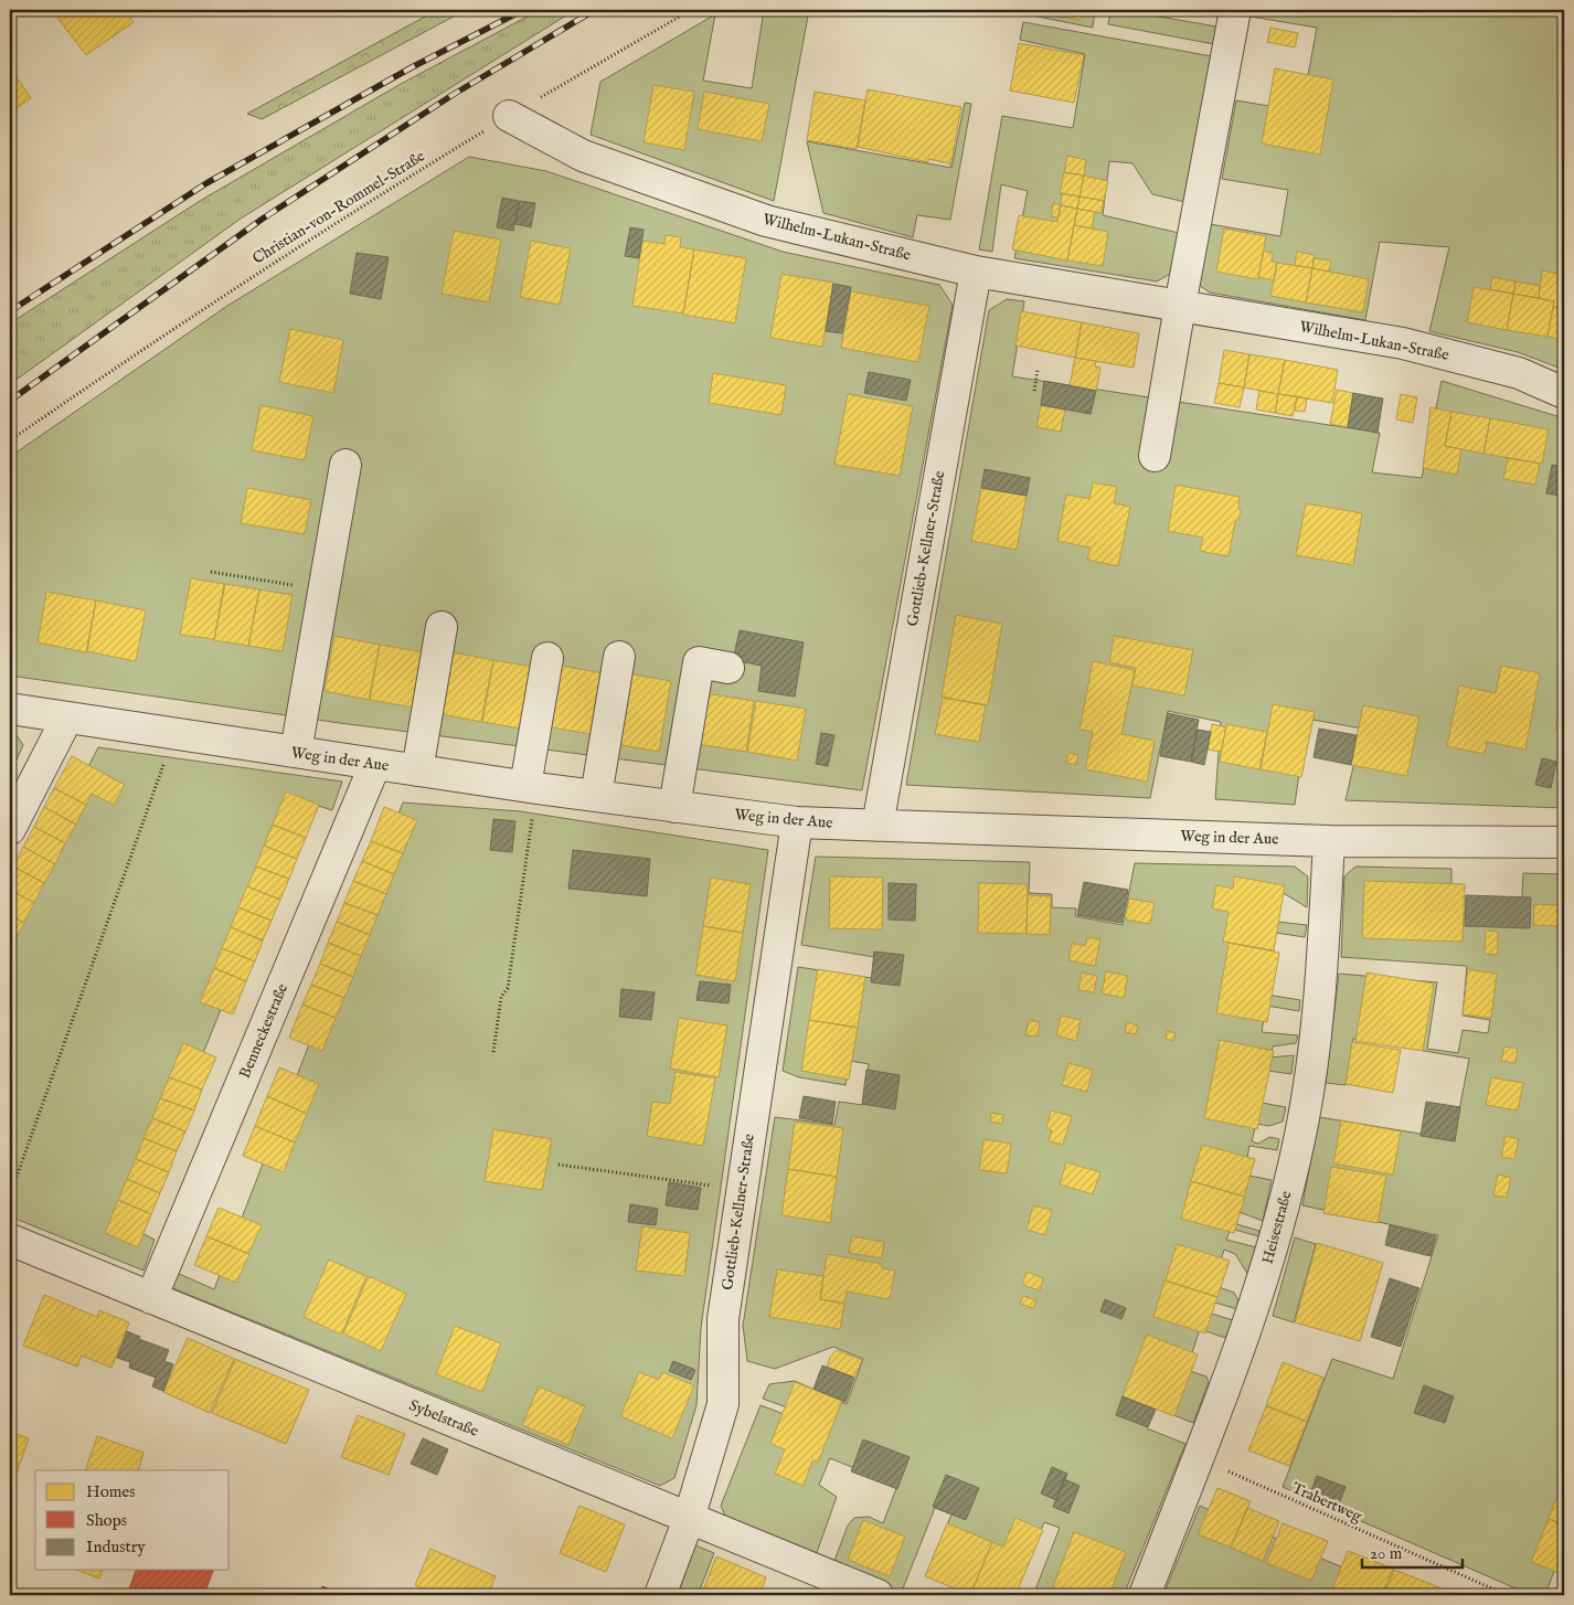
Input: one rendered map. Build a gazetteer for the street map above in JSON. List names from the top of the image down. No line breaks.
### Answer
{"streets":{"street":["Wilhelm-Lukan-Straße","Gottlieb-Kellner-Straße","Weg in der Aue","Benneckestraße","Heisestraße","Sybelstraße"],"path":["Christian-von-Rommel-Straße","Trabertweg"]},"crossings":[["Christian-von-Rommel-Straße","Wilhelm-Lukan-Straße"],["Wilhelm-Lukan-Straße","Gottlieb-Kellner-Straße"],["Gottlieb-Kellner-Straße","Weg in der Aue"],["Gottlieb-Kellner-Straße","Sybelstraße"],["Weg in der Aue","Benneckestraße"],["Weg in der Aue","Heisestraße"],["Benneckestraße","Sybelstraße"],["Heisestraße","Trabertweg"]],"legend":["Homes","Shops","Industry"],"scale_bar":"20 m"}
